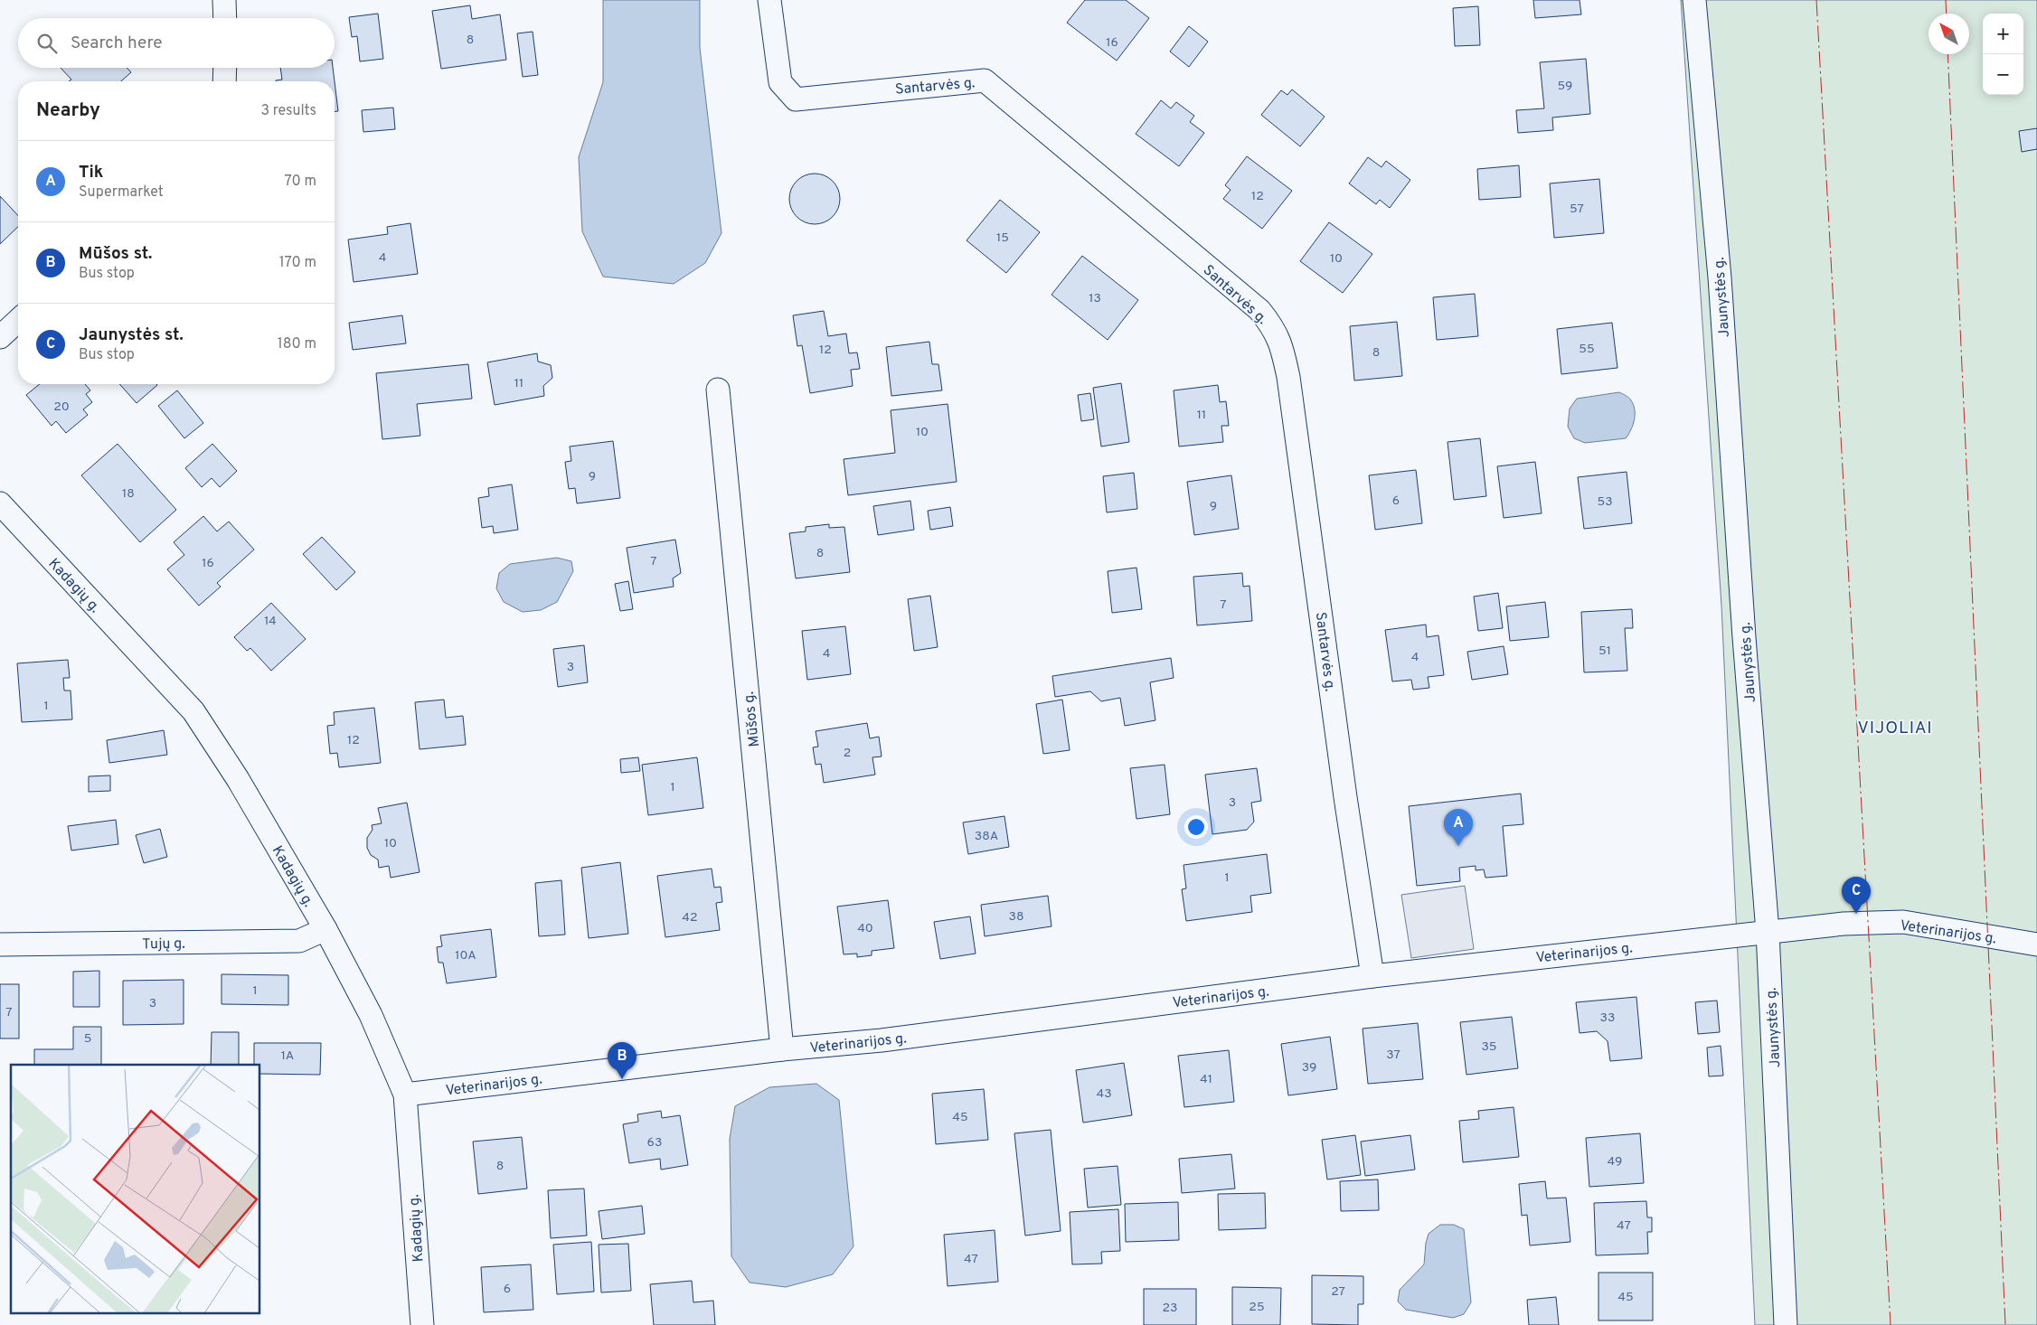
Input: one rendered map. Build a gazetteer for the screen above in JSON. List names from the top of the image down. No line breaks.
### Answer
{"streets":{"street":["Santarvės g.","Jaunystės g.","Kadagių g.","Mūšos g.","Veterinarijos g.","Tujų g."]},"crossings":[["Santarvės g.","Veterinarijos g."],["Jaunystės g.","Veterinarijos g."],["Kadagių g.","Veterinarijos g."],["Kadagių g.","Tujų g."],["Mūšos g.","Veterinarijos g."]],"districts":["VIJOLIAI"],"house_numbers":["8","16","59","12","57","15","4","10","13","55","12","8","11","20","11","10","9","18","6","53","9","8","7","16","7","14","51","4","4","3","1","12","2","1","3","38A","10","1","38","42","40","10A","1","3","7","33","5","35","37","1A","39","41","43","45","63","49","8","47","47","6","27","45","25","23"],"north":"top left","page":{"map_buttons":["+","−"],"search":"Search here","heading":["Nearby","3 results"],"list":[{"mark":"A","name":"Tik","note":"Supermarket","value":"70 m"},{"mark":"B","name":"Mūšos st.","note":"Bus stop","value":"170 m"},{"mark":"C","name":"Jaunystės st.","note":"Bus stop","value":"180 m"}],"pins":["A","C","B"]}}
